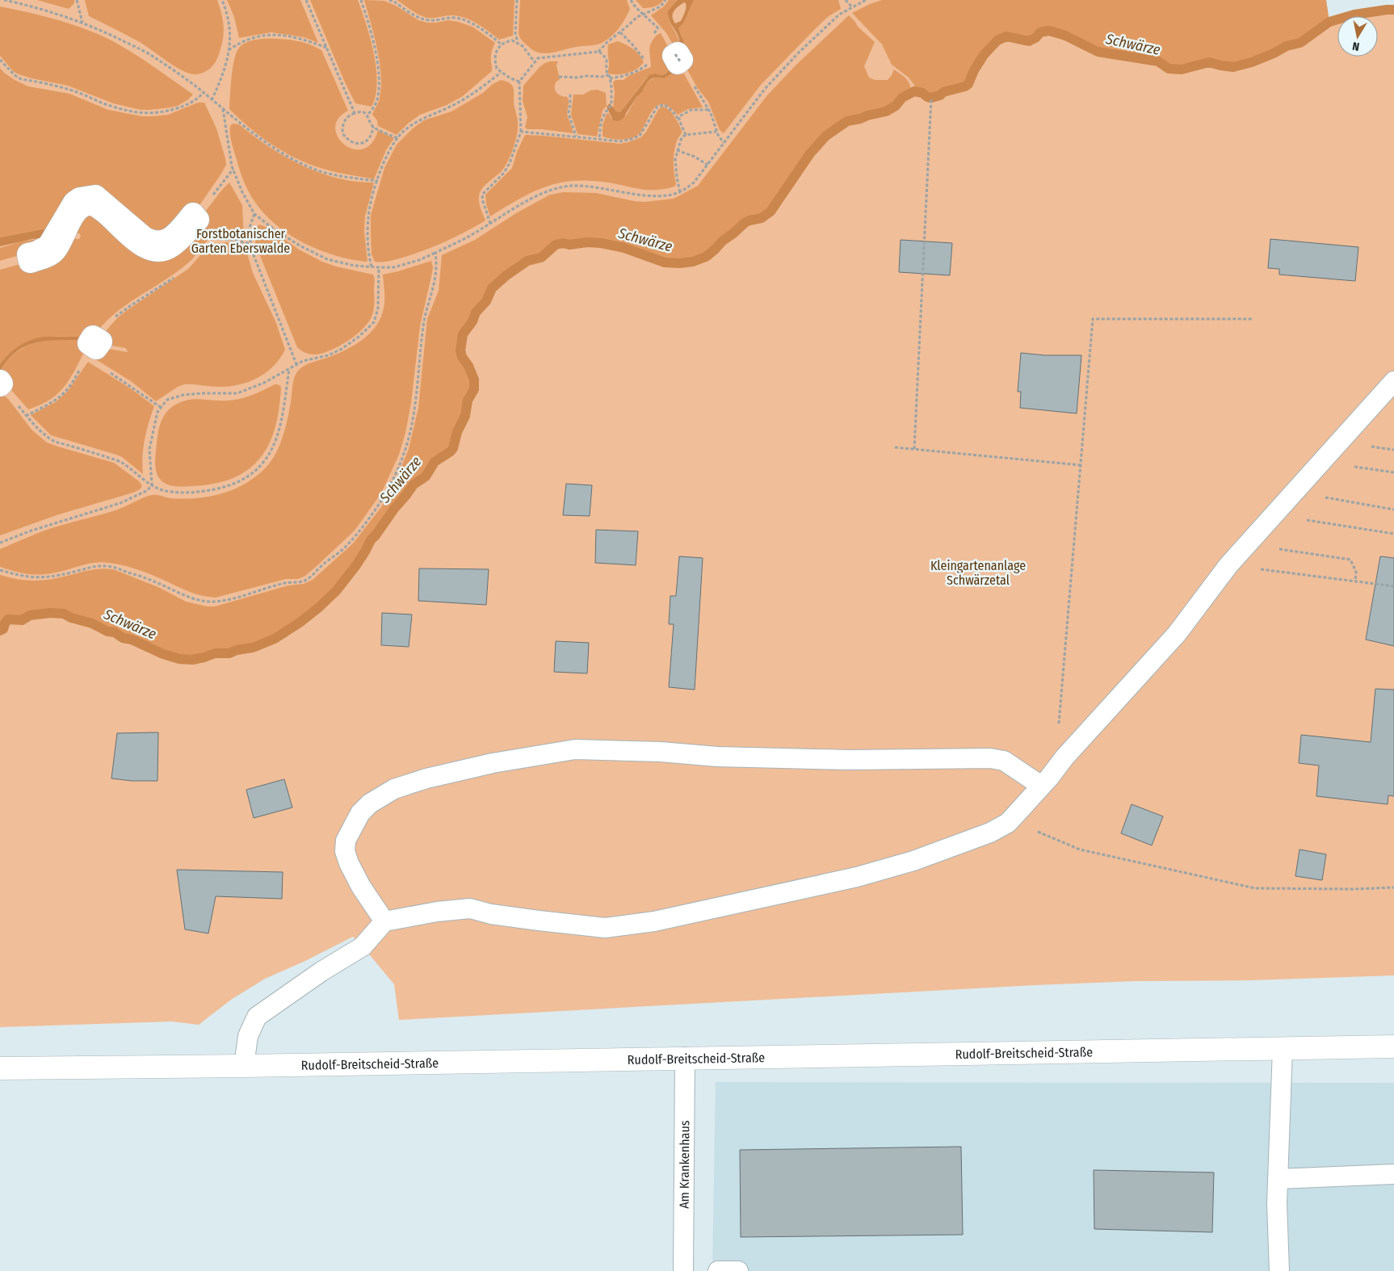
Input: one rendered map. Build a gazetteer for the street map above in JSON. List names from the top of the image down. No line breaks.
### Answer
{"streets":{"street":["Rudolf-Breitscheid-Straße"],"lane":["Am Krankenhaus"]},"crossings":[["Rudolf-Breitscheid-Straße","Am Krankenhaus"]],"water":["Schwärze"],"parks":["Forstbotanischer Garten Eberswalde","Kleingartenanlage Schwärzetal"],"north":"bottom"}
